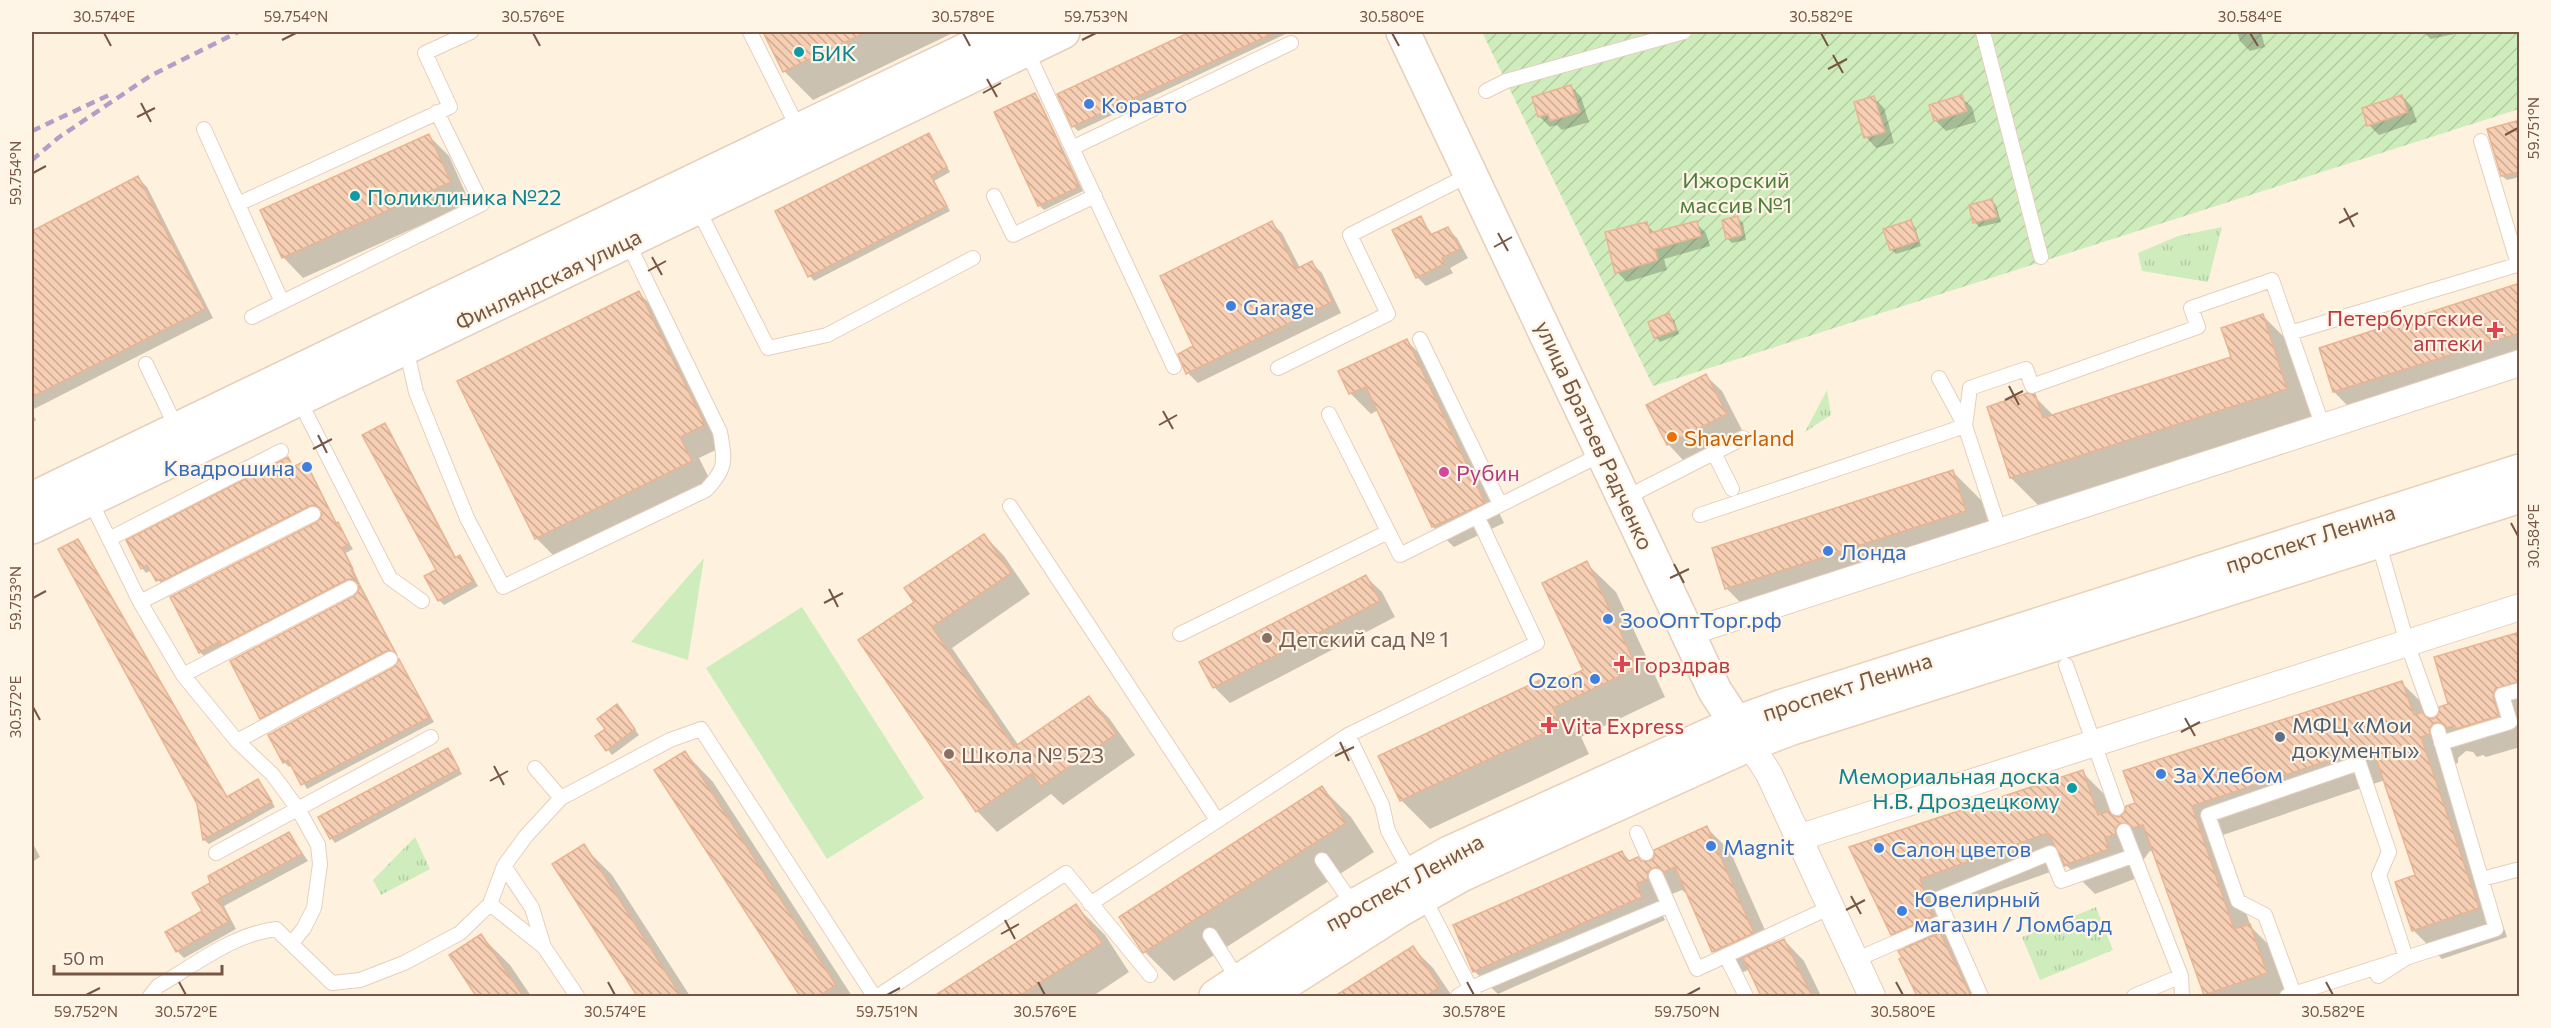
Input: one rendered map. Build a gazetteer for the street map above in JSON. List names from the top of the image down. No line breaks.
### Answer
{"streets":{"street":["Финляндская улица","улица Братьев Радченко","проспект Ленина"]},"crossings":[["улица Братьев Радченко","проспект Ленина"]],"parks":["Ижорский массив №1"],"places":{"other":["БИК","Коравто","Поликлиника №22","Garage","Shaverland","Квадрошина","Рубин","Лонда","ЗооОптТорг.рф","Детский сад № 1","Ozon","МФЦ «Мои документы»","Школа № 523","За Хлебом","Мемориальная доска Н.В. Дроздецкому","Magnit","Салон цветов","Ювелирный магазин / Ломбард"],"health":["Петербургские аптеки","Горздрав","Vita Express"]},"scale_bar":"50 m","coordinates":["30.574°E","59.754°N","30.576°E","30.578°E","59.753°N","30.580°E","30.582°E","30.584°E","59.751°N","30.572°E","59.752°N","59.750°N"]}
